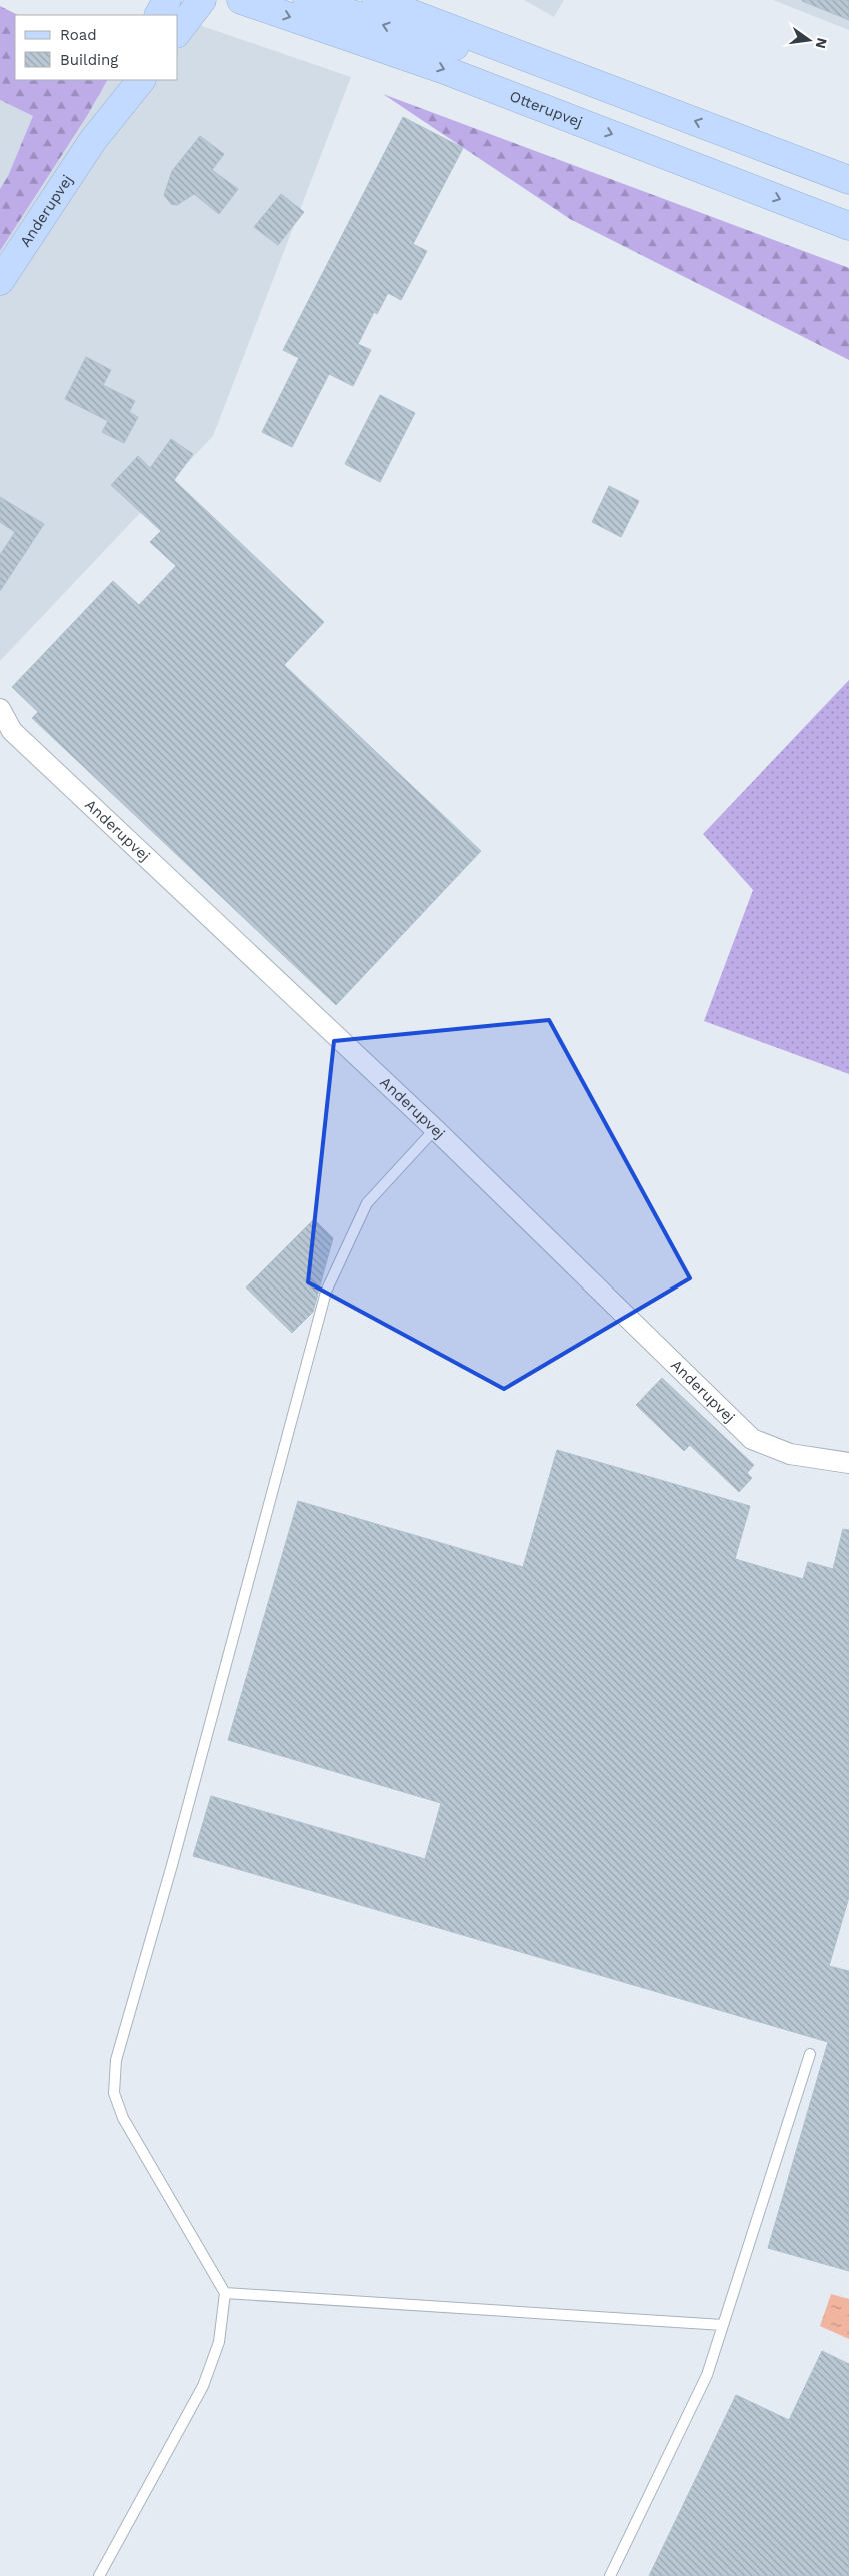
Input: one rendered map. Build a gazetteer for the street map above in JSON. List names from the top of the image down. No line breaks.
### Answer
{"streets":{"main road":["Otterupvej","Anderupvej"]},"legend":["Road","Building"],"north":"right"}
